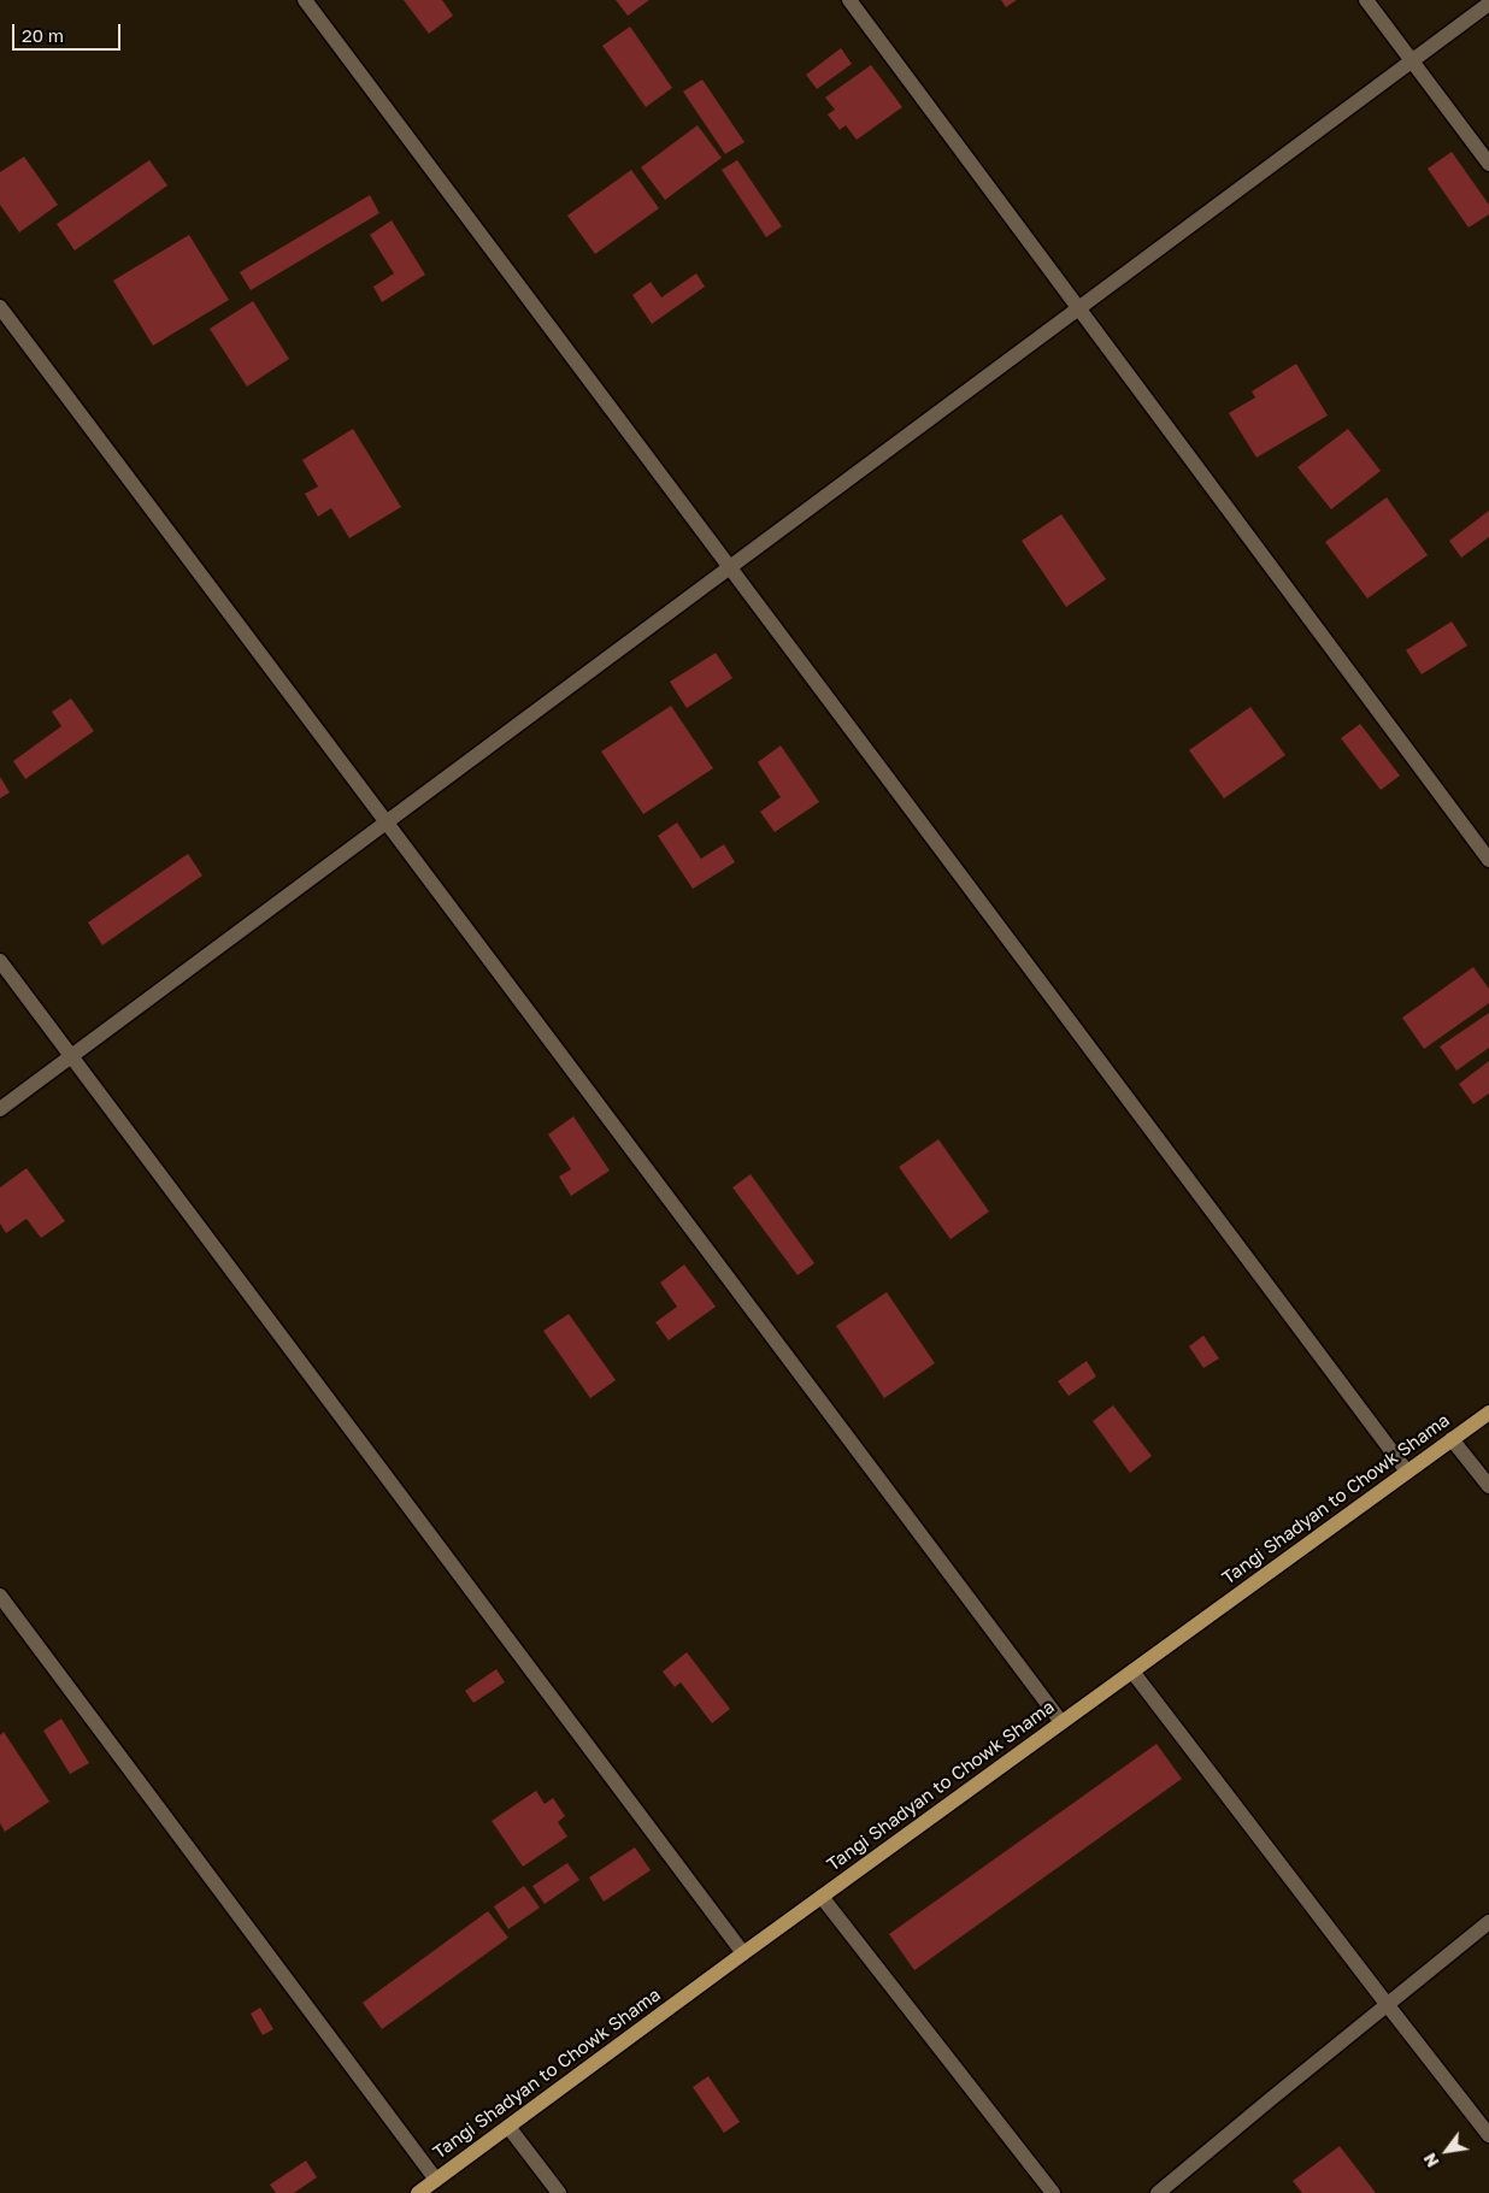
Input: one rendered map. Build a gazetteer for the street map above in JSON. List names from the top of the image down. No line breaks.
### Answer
{"streets":{"main road":["Tangi Shadyan to Chowk Shama"]},"scale_bar":"20 m","north":"bottom left"}
